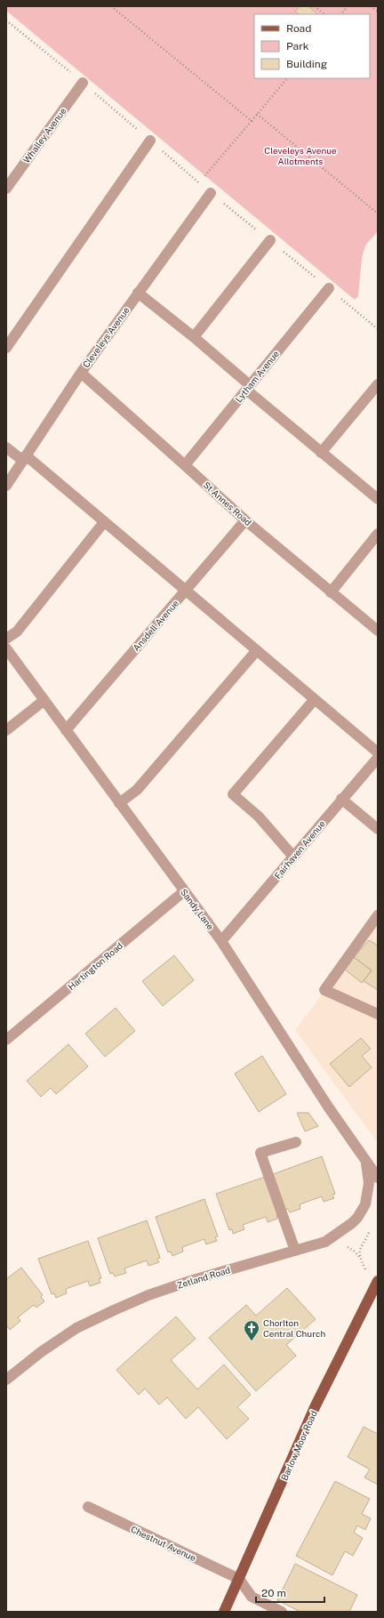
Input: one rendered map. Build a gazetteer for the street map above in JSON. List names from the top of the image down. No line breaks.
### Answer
{"streets":{"main road":["Barlow Moor Road"],"street":["Whalley Avenue","Cleveleys Avenue","Lytham Avenue","St Annes Road","Ansdell Avenue","Fairhaven Avenue","Sandy Lane","Hartington Road","Zetland Road","Chestnut Avenue"]},"crossings":[["Cleveleys Avenue","St Annes Road"],["Lytham Avenue","St Annes Road"],["St Annes Road","Ansdell Avenue"],["Ansdell Avenue","Sandy Lane"],["Fairhaven Avenue","Sandy Lane"],["Sandy Lane","Hartington Road"],["Sandy Lane","Zetland Road"],["Barlow Moor Road","Chestnut Avenue"]],"parks":["Cleveleys Avenue Allotments"],"places":{"church":["Chorlton Central Church"]},"legend":["Road","Park","Building"],"scale_bar":"20 m"}
